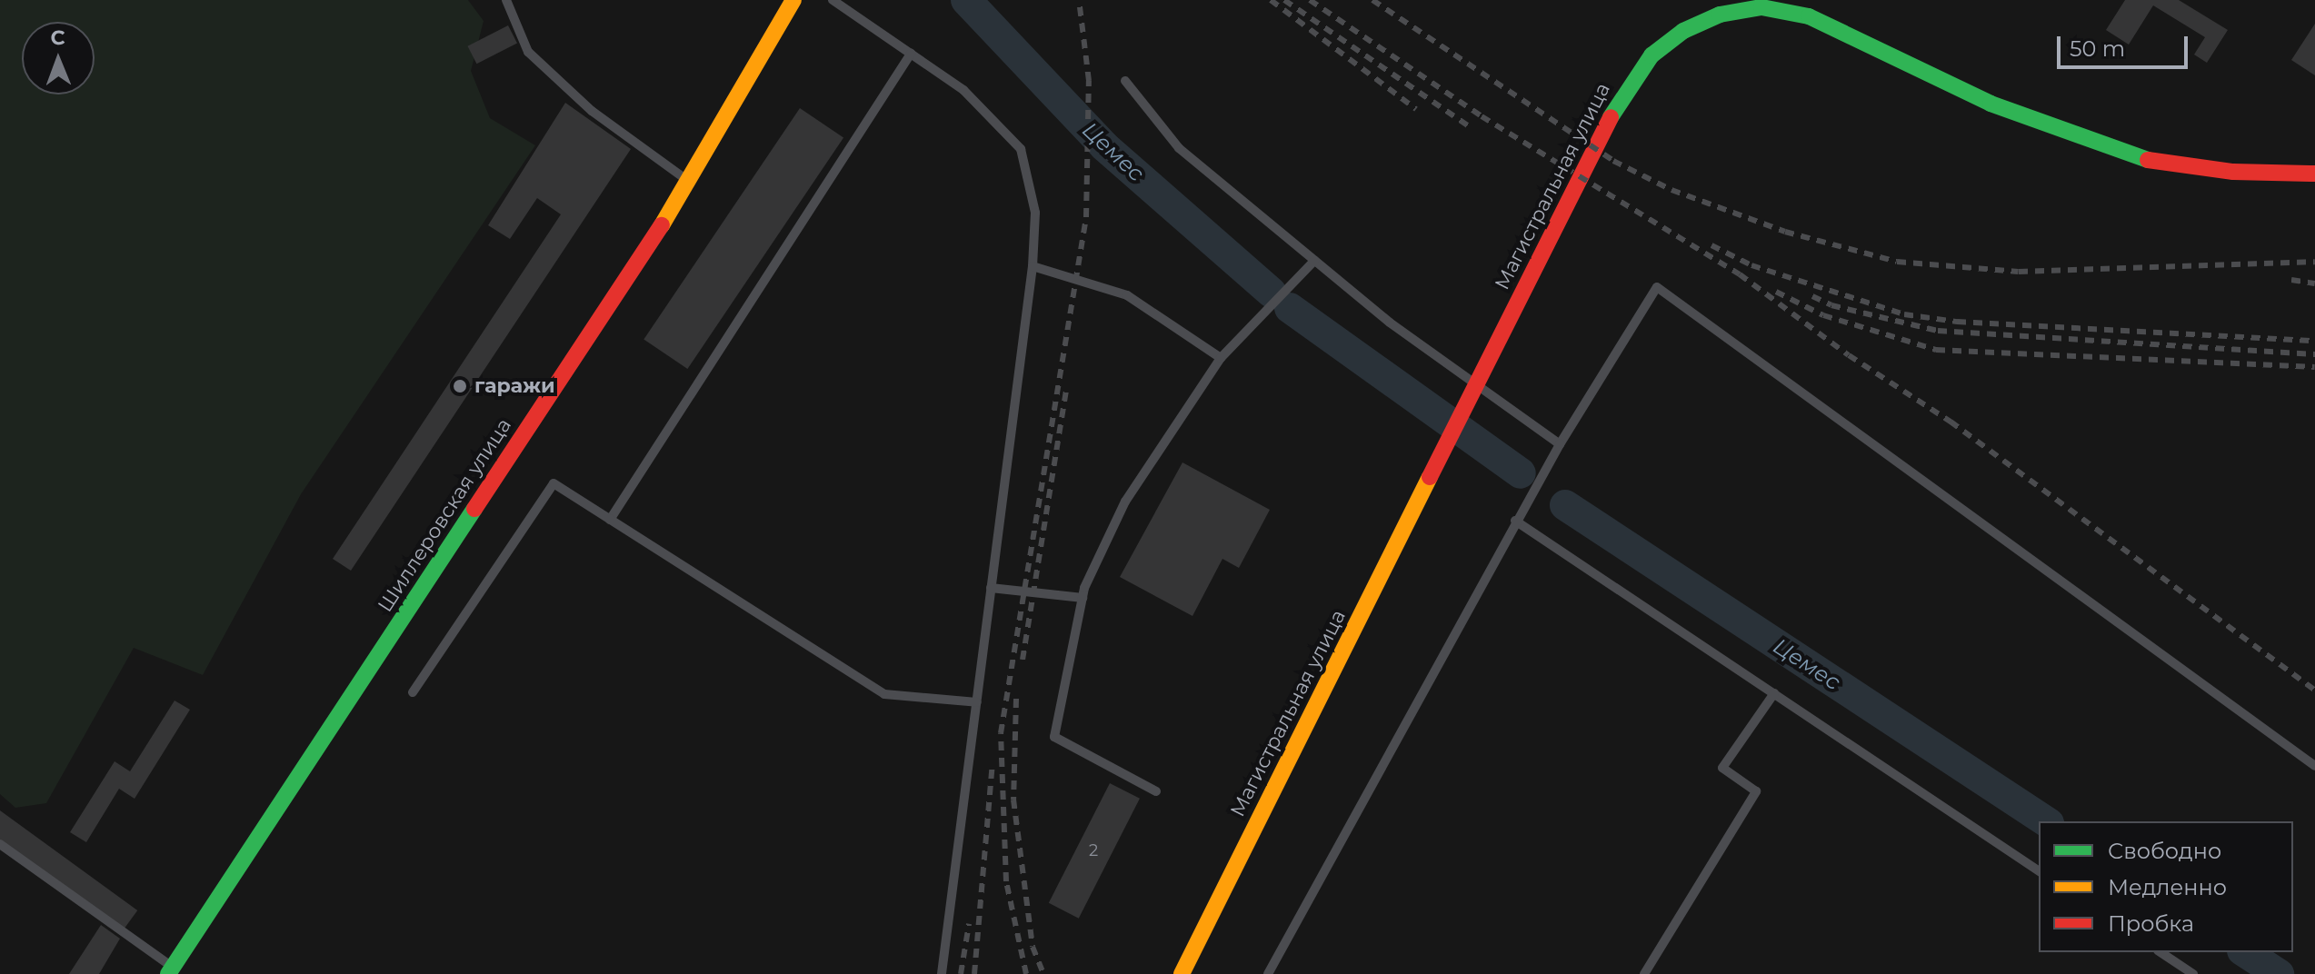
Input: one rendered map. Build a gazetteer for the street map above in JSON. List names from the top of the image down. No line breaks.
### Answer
{"streets":{"main road":["Магистральная улица","Шиллеровская улица"]},"water":["Цемес"],"places":["гаражи"],"house_numbers":["2"],"legend":["Свободно","Медленно","Пробка"],"scale_bar":"50 m","north":"top"}
